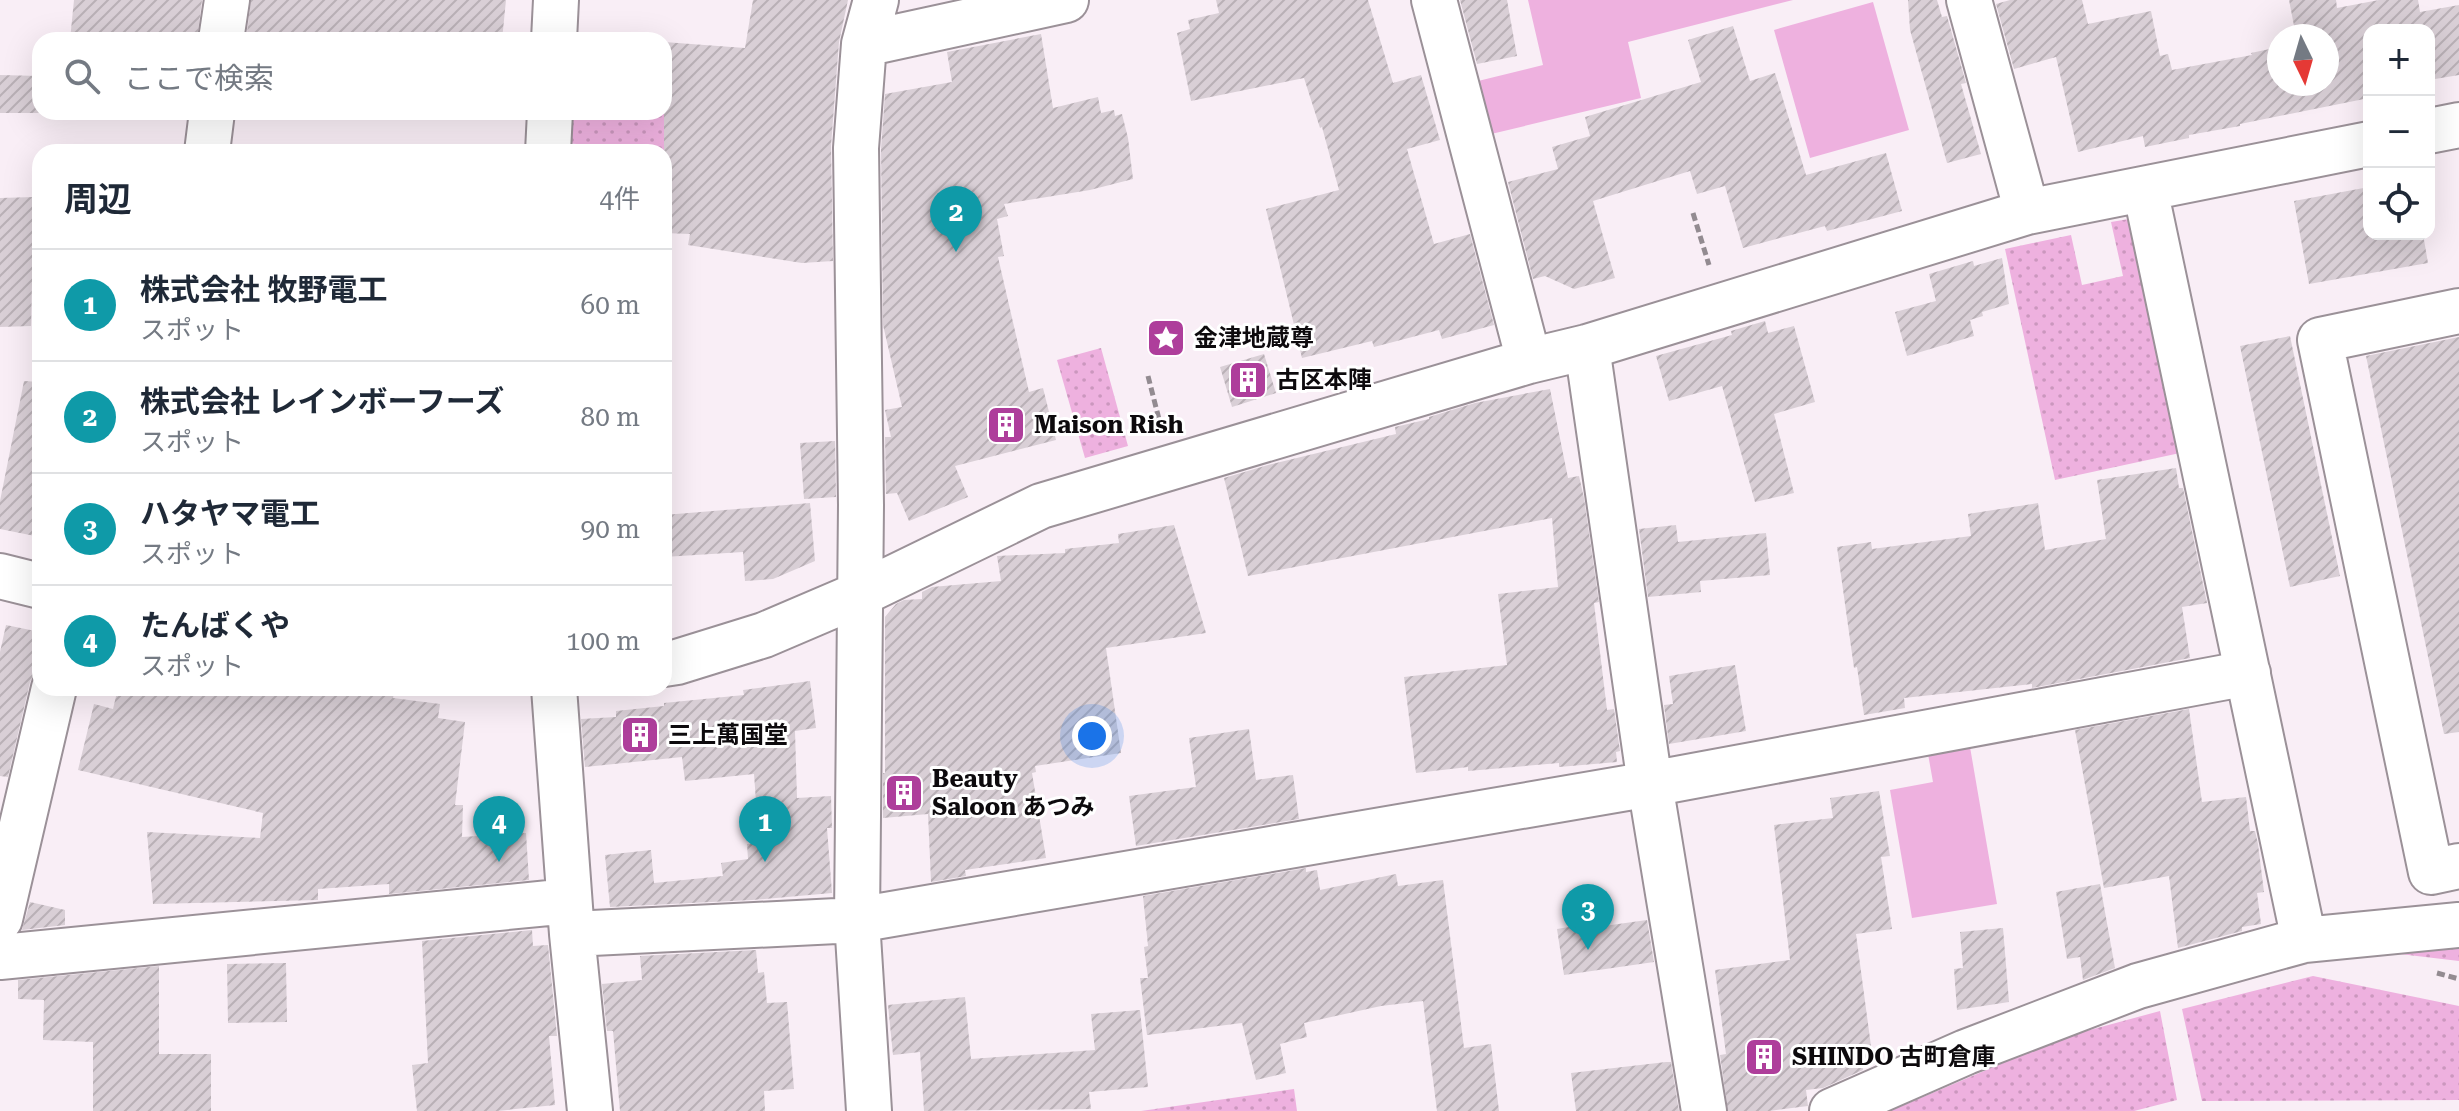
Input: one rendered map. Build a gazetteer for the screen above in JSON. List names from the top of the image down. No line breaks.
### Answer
{"places":{"place":["金津地蔵尊"],"building":["古区本陣","Maison Rish","三上萬国堂","Beauty Saloon あつみ","SHINDO 古町倉庫"]},"north":"bottom","page":{"map_buttons":["+","−"],"search":"ここで検索","heading":["周辺","4件"],"pins":["2","1","4","3"],"list":[{"mark":"1","name":"株式会社 牧野電工","note":"スポット","value":"60 m"},{"mark":"2","name":"株式会社 レインボーフーズ","note":"スポット","value":"80 m"},{"mark":"3","name":"ハタヤマ電工","note":"スポット","value":"90 m"},{"mark":"4","name":"たんばくや","note":"スポット","value":"100 m"}]}}
